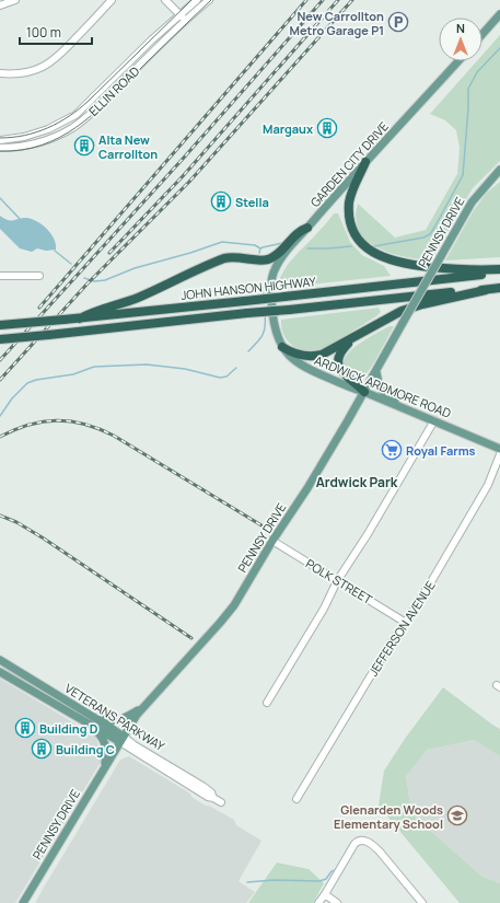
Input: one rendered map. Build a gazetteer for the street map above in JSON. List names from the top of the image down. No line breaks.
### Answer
{"streets":{"highway":["JOHN HANSON HIGHWAY"],"main road":["GARDEN CITY DRIVE","PENNSY DRIVE","ARDWICK ARDMORE ROAD","VETERANS PARKWAY"],"street":["ELLIN ROAD","POLK STREET","JEFFERSON AVENUE"]},"crossings":[["GARDEN CITY DRIVE","ARDWICK ARDMORE ROAD"],["PENNSY DRIVE","ARDWICK ARDMORE ROAD"],["PENNSY DRIVE","POLK STREET"],["PENNSY DRIVE","VETERANS PARKWAY"],["POLK STREET","JEFFERSON AVENUE"]],"districts":["Ardwick Park"],"places":{"parking":["New Carrollton Metro Garage P1"],"building":["Margaux","Alta New Carrollton","Stella","Building D","Building C"],"supermarket":["Royal Farms"],"school or university":["Glenarden Woods Elementary School"]},"scale_bar":"100 m","north":"top"}
